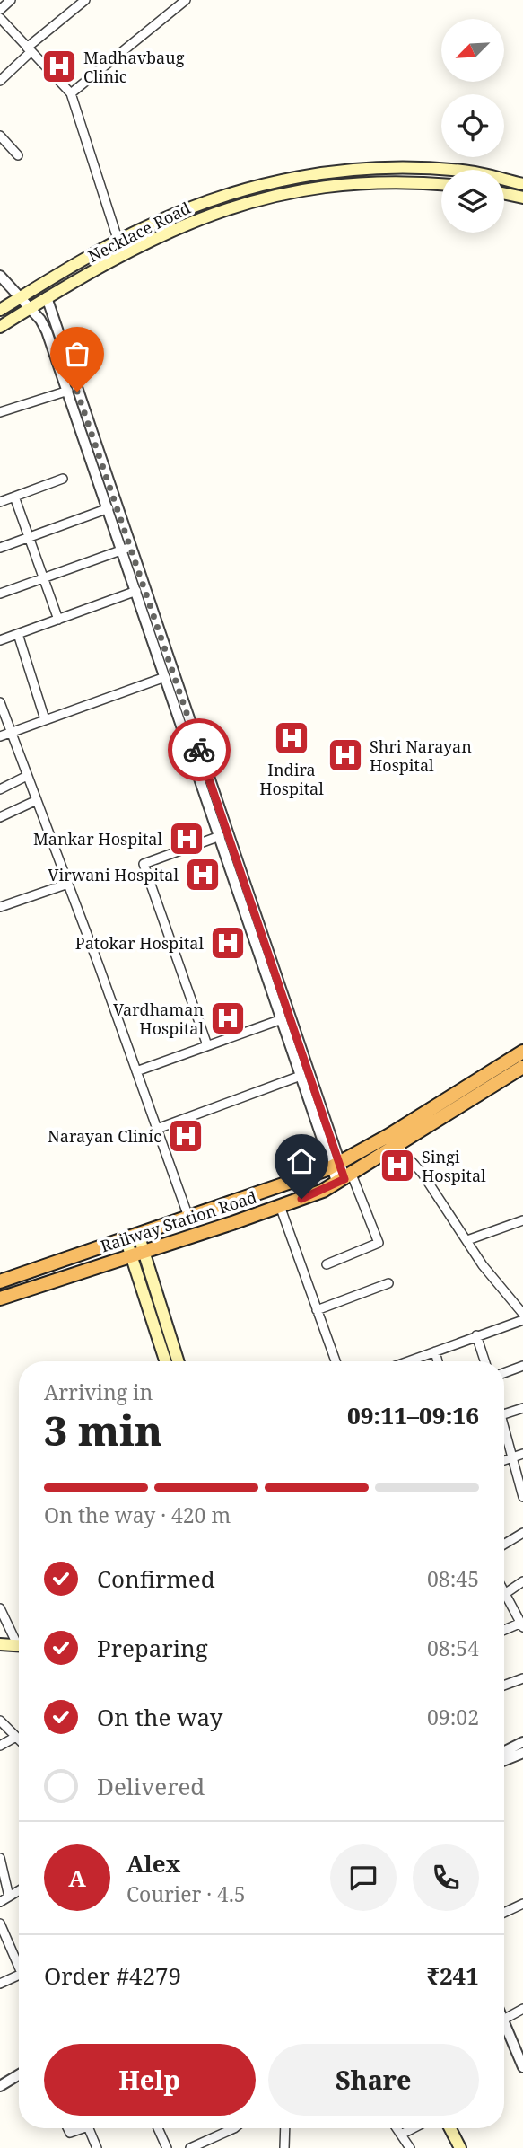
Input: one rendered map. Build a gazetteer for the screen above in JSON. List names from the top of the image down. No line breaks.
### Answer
{"streets":{"highway":["Railway Station Road"],"main road":["Necklace Road"]},"places":{"hospital":["Madhavbaug Clinic","Indira Hospital","Shri Narayan Hospital","Mankar Hospital","Virwani Hospital","Patokar Hospital","Vardhaman Hospital","Narayan Clinic","Singi Hospital"]},"north":"bottom left","page":{"heading":["3 min","Arriving in","09:11–09:16"],"panel":["Alex","Courier · 4.5","Order #4279","₹241"],"bar":"On the way · 420 m","list":[["Confirmed","08:45"],["Preparing","08:54"],["On the way","09:02"],"Delivered"],"round":"A","buttons":["Help","Share"]}}
